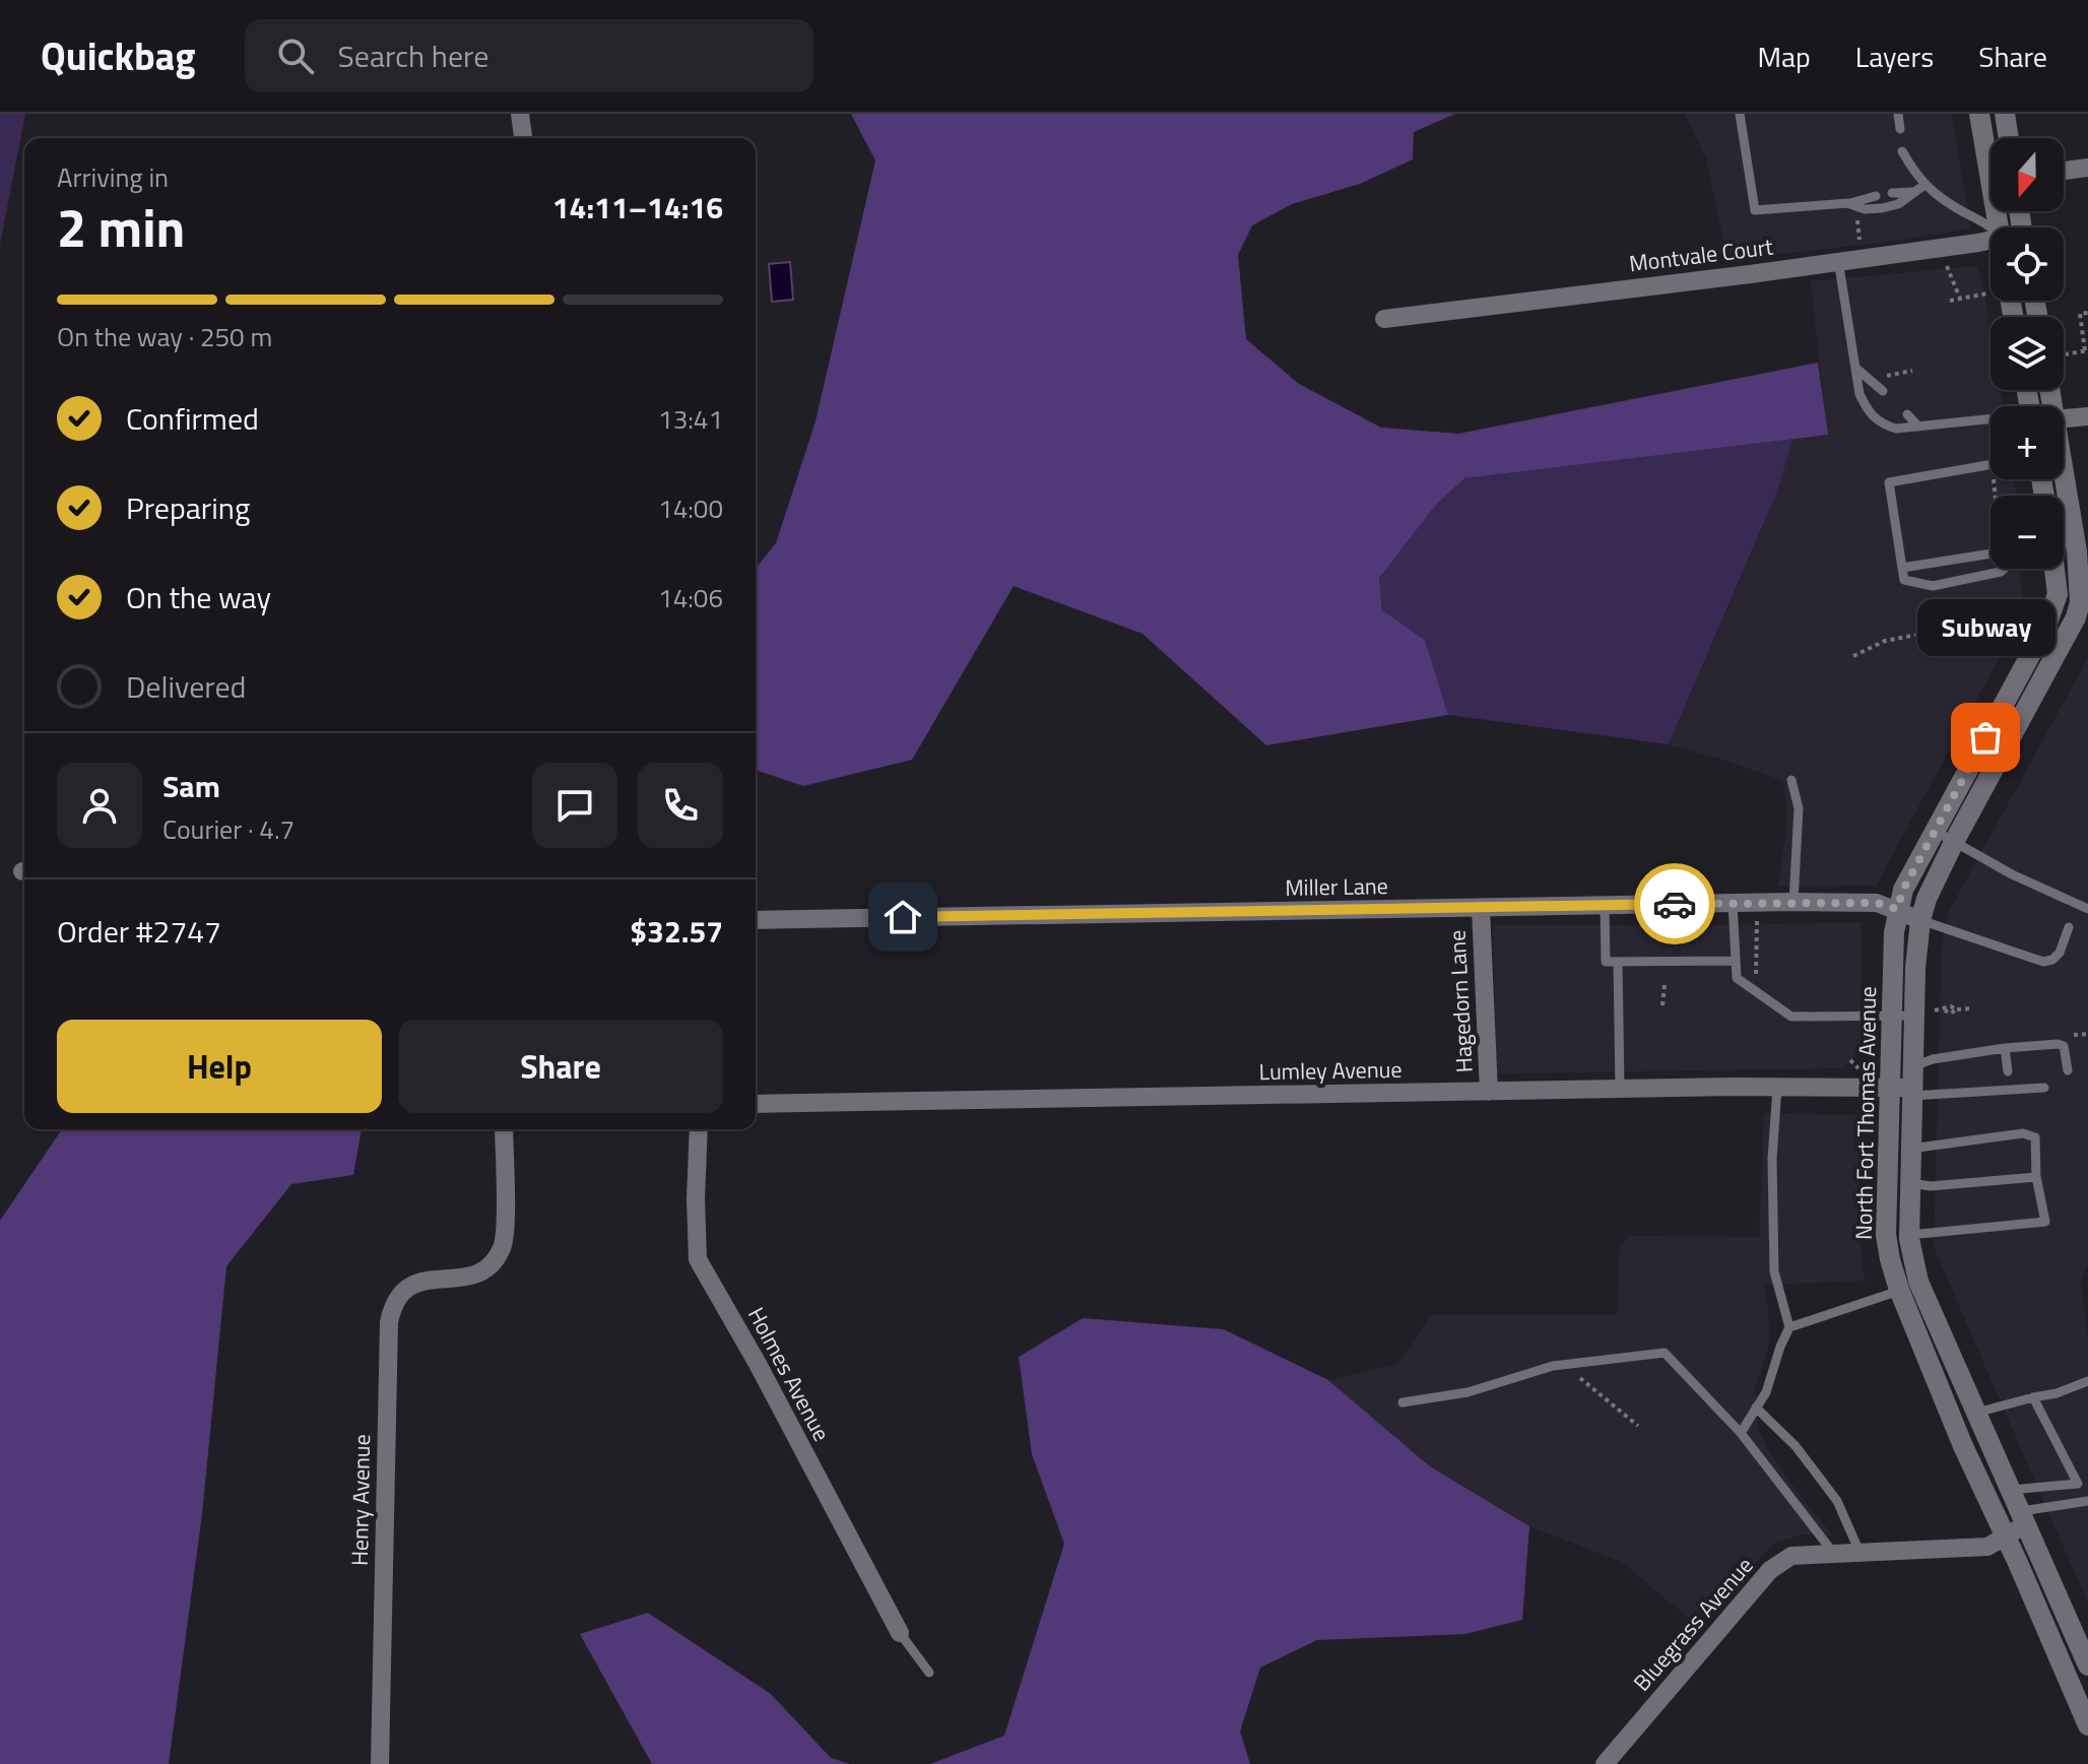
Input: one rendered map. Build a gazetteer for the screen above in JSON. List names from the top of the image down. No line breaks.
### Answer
{"streets":{"main road":["North Fort Thomas Avenue"],"street":["Montvale Court","Miller Lane","Hagedorn Lane","Lumley Avenue","Holmes Avenue","Henry Avenue","Bluegrass Avenue"]},"crossings":[["Miller Lane","Hagedorn Lane"],["Miller Lane","North Fort Thomas Avenue"],["Hagedorn Lane","Lumley Avenue"],["Lumley Avenue","North Fort Thomas Avenue"],["North Fort Thomas Avenue","Bluegrass Avenue"]],"places":["Subway"],"north":"bottom","page":{"header":"Quickbag","search":"Search here","nav":["Map","Layers","Share"],"map_buttons":["+","−"],"heading":["2 min","Arriving in","14:11–14:16"],"panel":["Sam","Courier · 4.7","Order #2747","$32.57"],"bar":"On the way · 250 m","list":[["Confirmed","13:41"],["Preparing","14:00"],["On the way","14:06"],"Delivered"],"bubble":"Subway","buttons":["Help","Share"]}}
